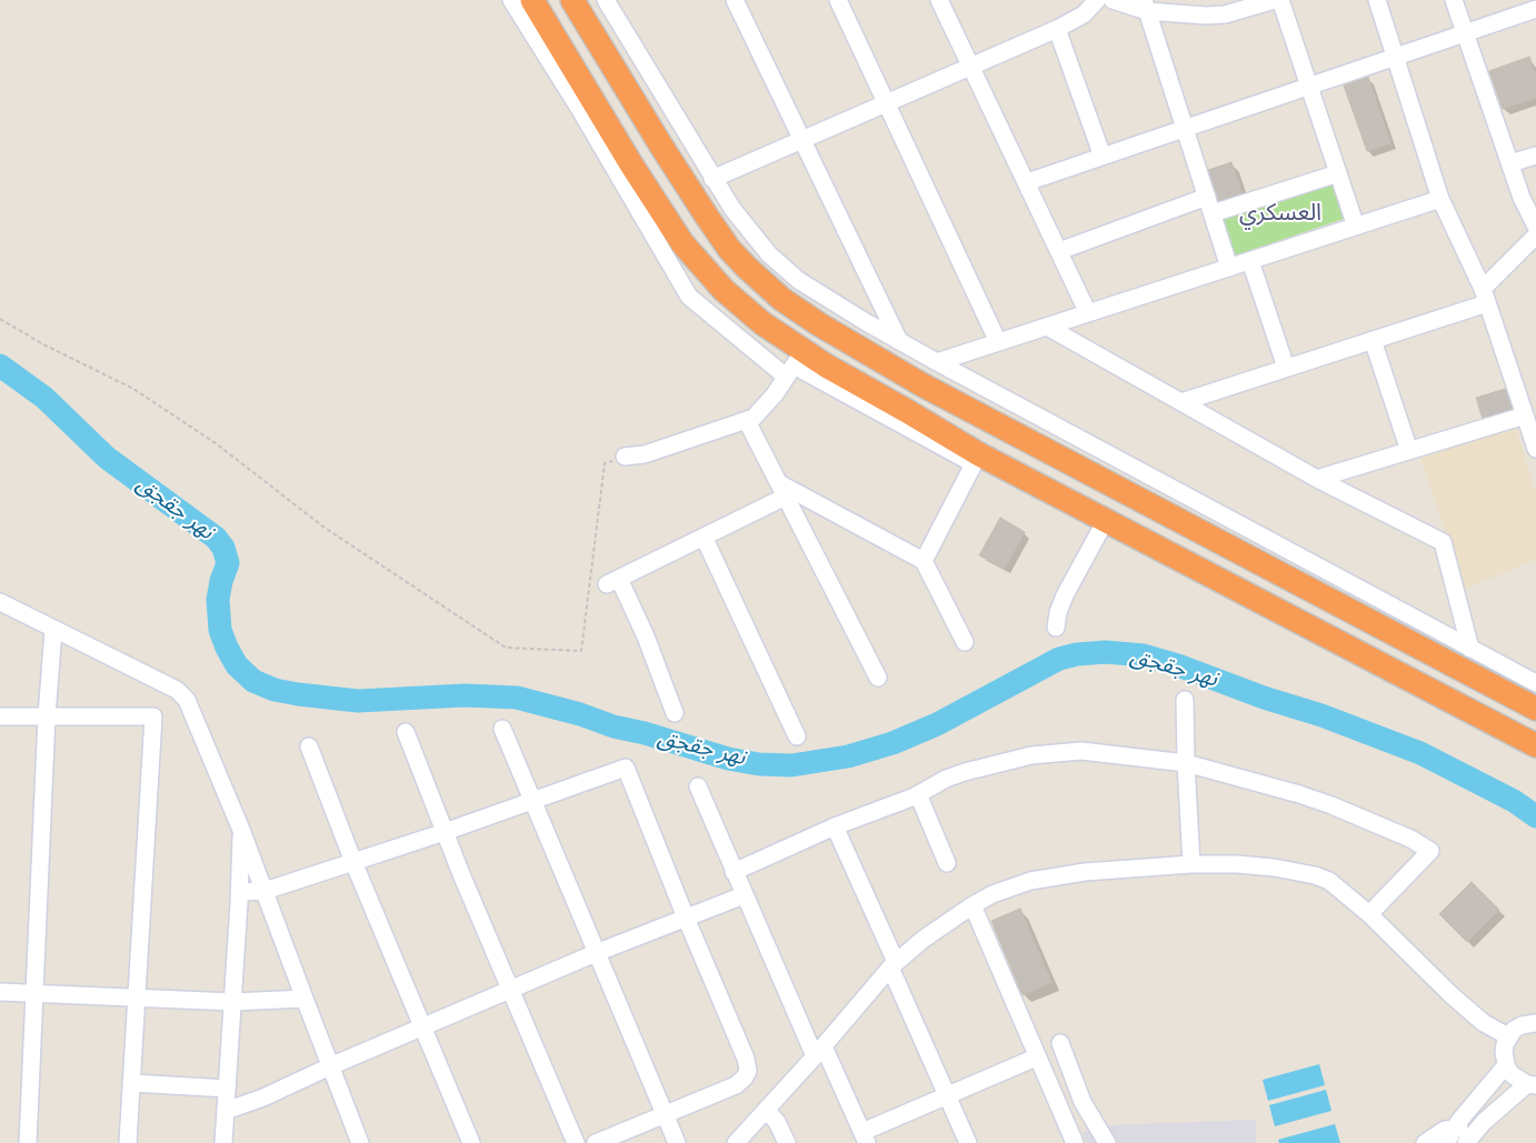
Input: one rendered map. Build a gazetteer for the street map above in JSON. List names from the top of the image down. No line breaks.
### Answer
{"districts":["العسكري"],"water":["نهر جقجق"]}
